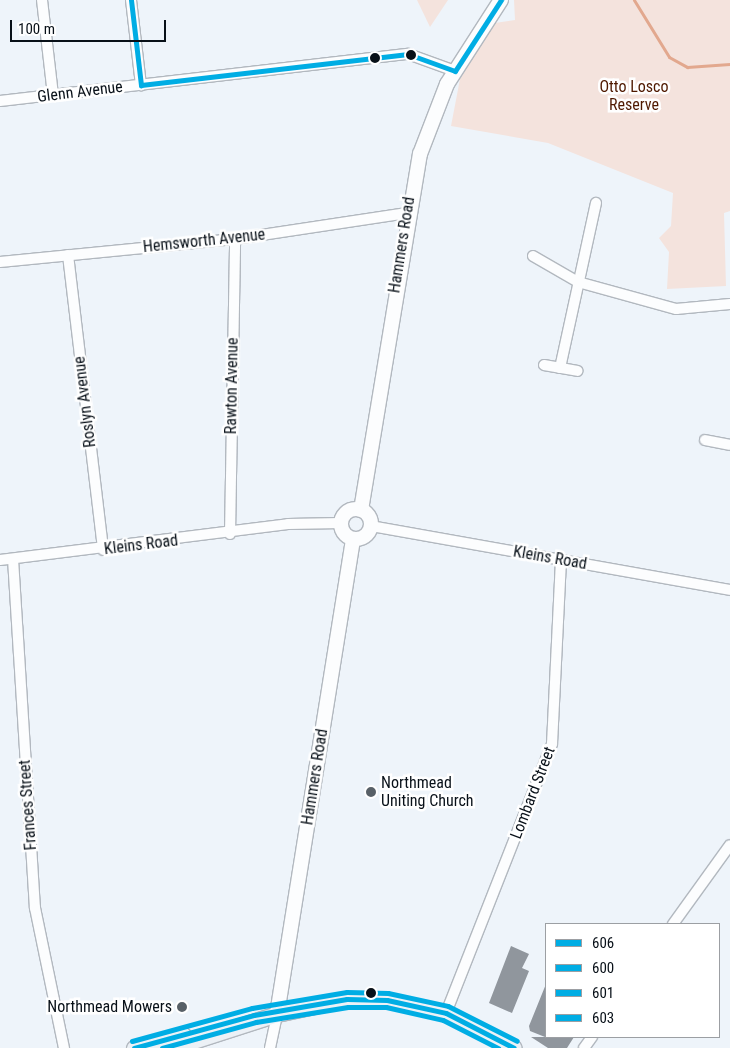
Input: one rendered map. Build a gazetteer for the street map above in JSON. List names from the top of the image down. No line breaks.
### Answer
{"streets":{"street":["Glenn Avenue","Hemsworth Avenue","Hammers Road","Rawton Avenue","Roslyn Avenue","Kleins Road","Lombard Street","Frances Street"]},"crossings":[["Glenn Avenue","Hammers Road"],["Hemsworth Avenue","Hammers Road"],["Hemsworth Avenue","Rawton Avenue"],["Hemsworth Avenue","Roslyn Avenue"],["Hammers Road","Kleins Road"],["Rawton Avenue","Kleins Road"],["Roslyn Avenue","Kleins Road"],["Kleins Road","Lombard Street"],["Kleins Road","Frances Street"]],"parks":["Otto Losco Reserve"],"places":["Northmead Uniting Church","Northmead Mowers"],"lines":["transit line 606","transit line 603","transit line 600","transit line 601"],"legend":["606","600","601","603"],"scale_bar":"100 m"}
